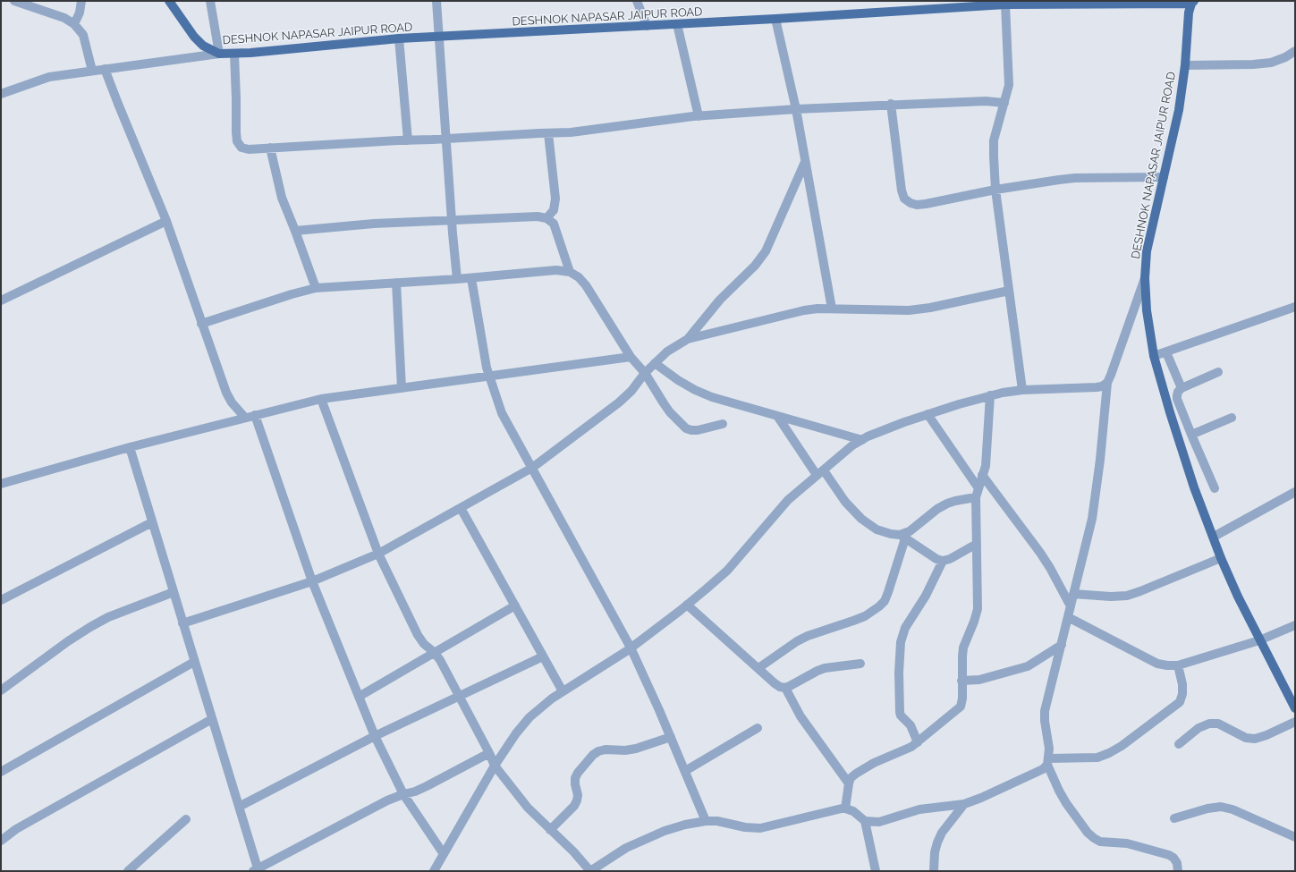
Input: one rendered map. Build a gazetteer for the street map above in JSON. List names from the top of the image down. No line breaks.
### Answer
{"streets":{"main road":["DESHNOK NAPASAR JAIPUR ROAD"]}}
